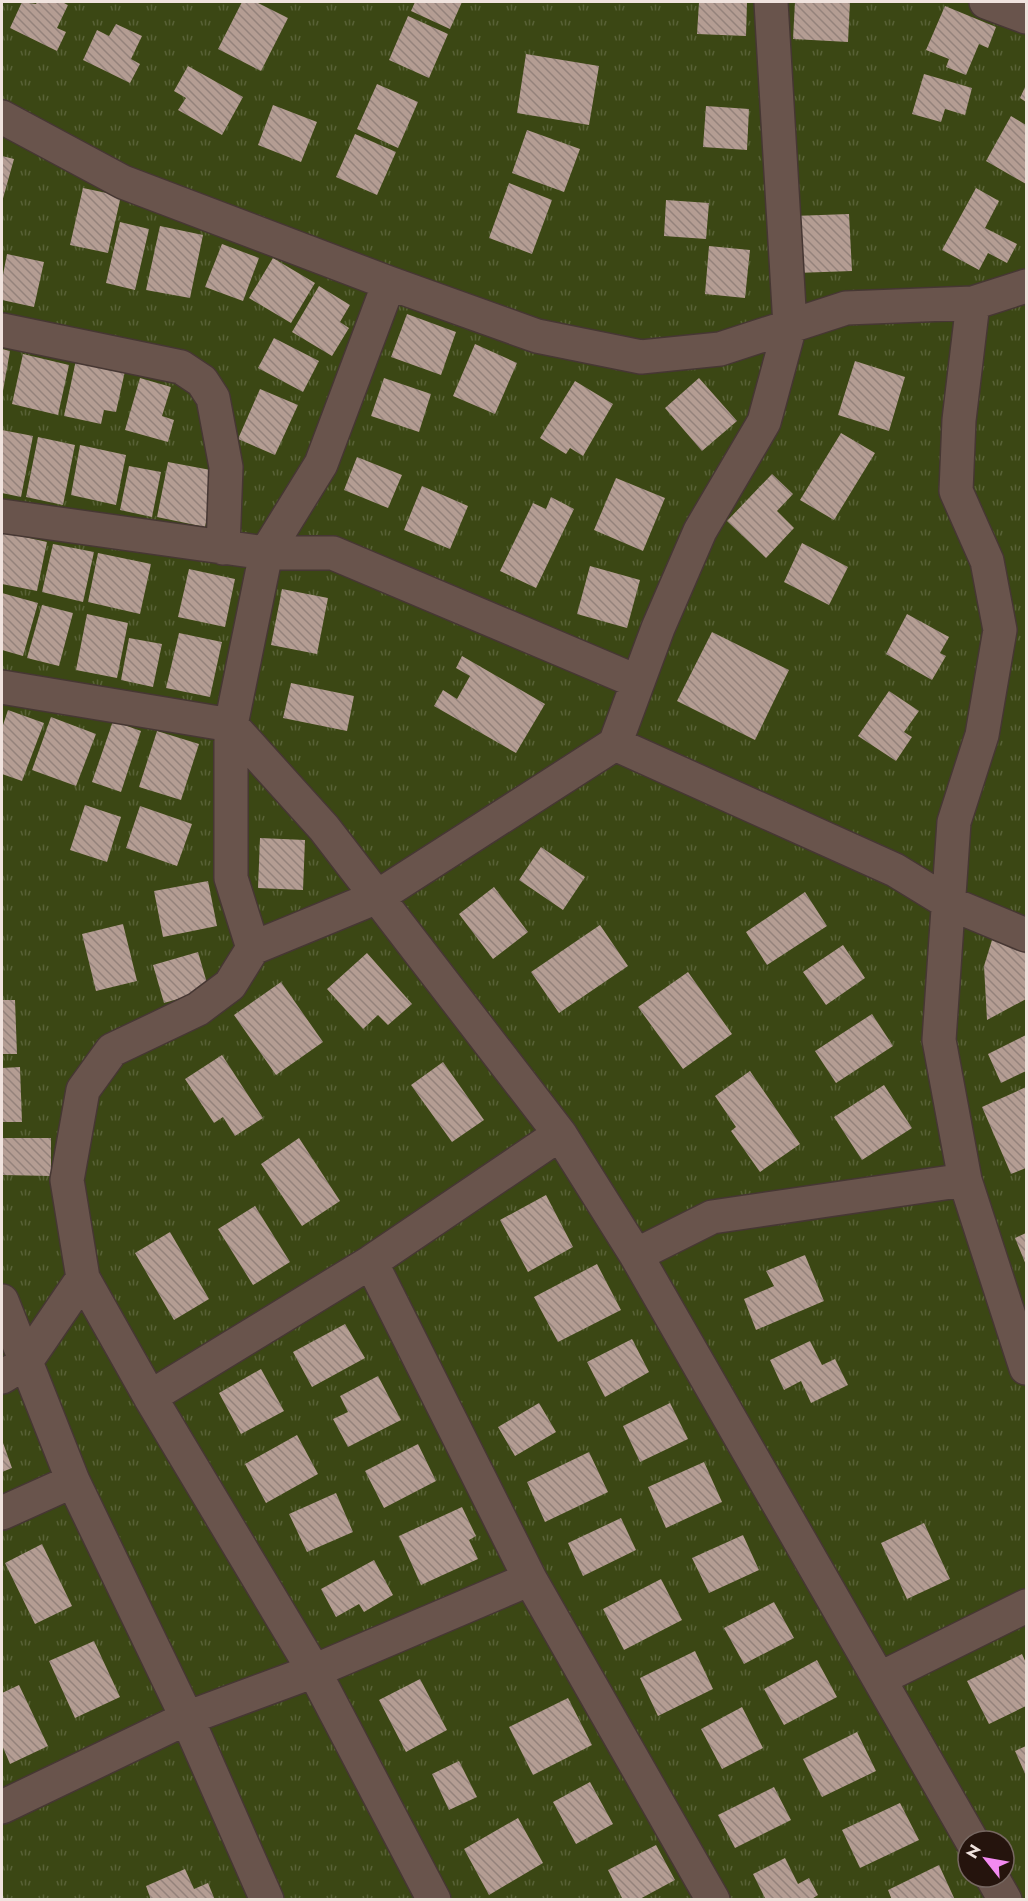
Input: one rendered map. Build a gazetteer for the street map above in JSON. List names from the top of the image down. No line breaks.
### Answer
{"north":"top left"}
